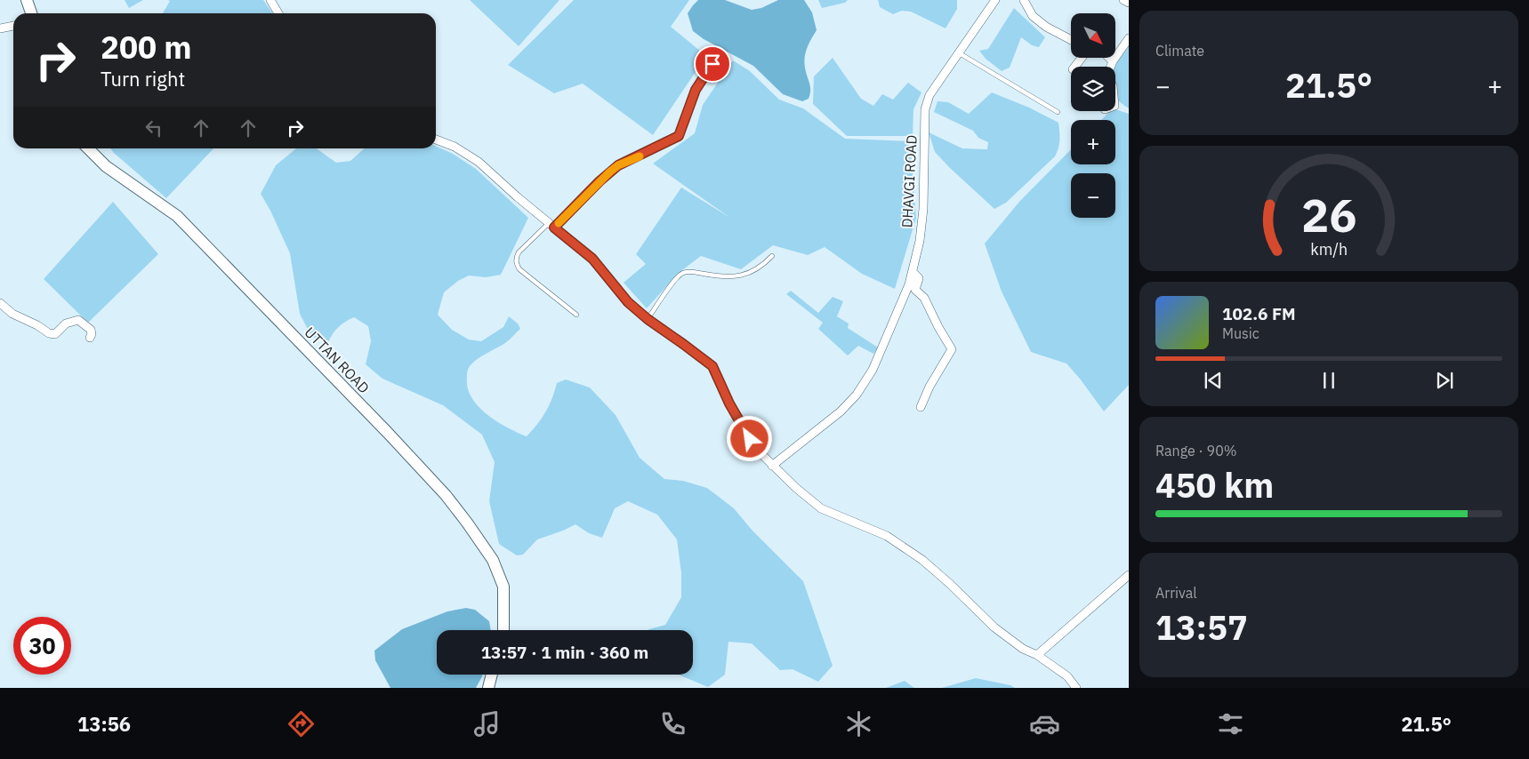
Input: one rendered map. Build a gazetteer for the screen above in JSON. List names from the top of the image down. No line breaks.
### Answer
{"streets":{"main road":["UTTAN ROAD"],"street":["DHAVGI ROAD"]},"north":"bottom right","page":{"tile":["Climate",["Range · 90%","450 km"],["Arrival","13:57"]],"map_buttons":["+","−"],"turn":["200 m","Turn right"],"heat":["−","21.5°","+"],"song":["102.6 FM","Music"],"limit":"30","trip":"13:57 · 1 min · 360 m","tabs":["13:56","21.5°"],"gauge":["26","km/h"]}}
